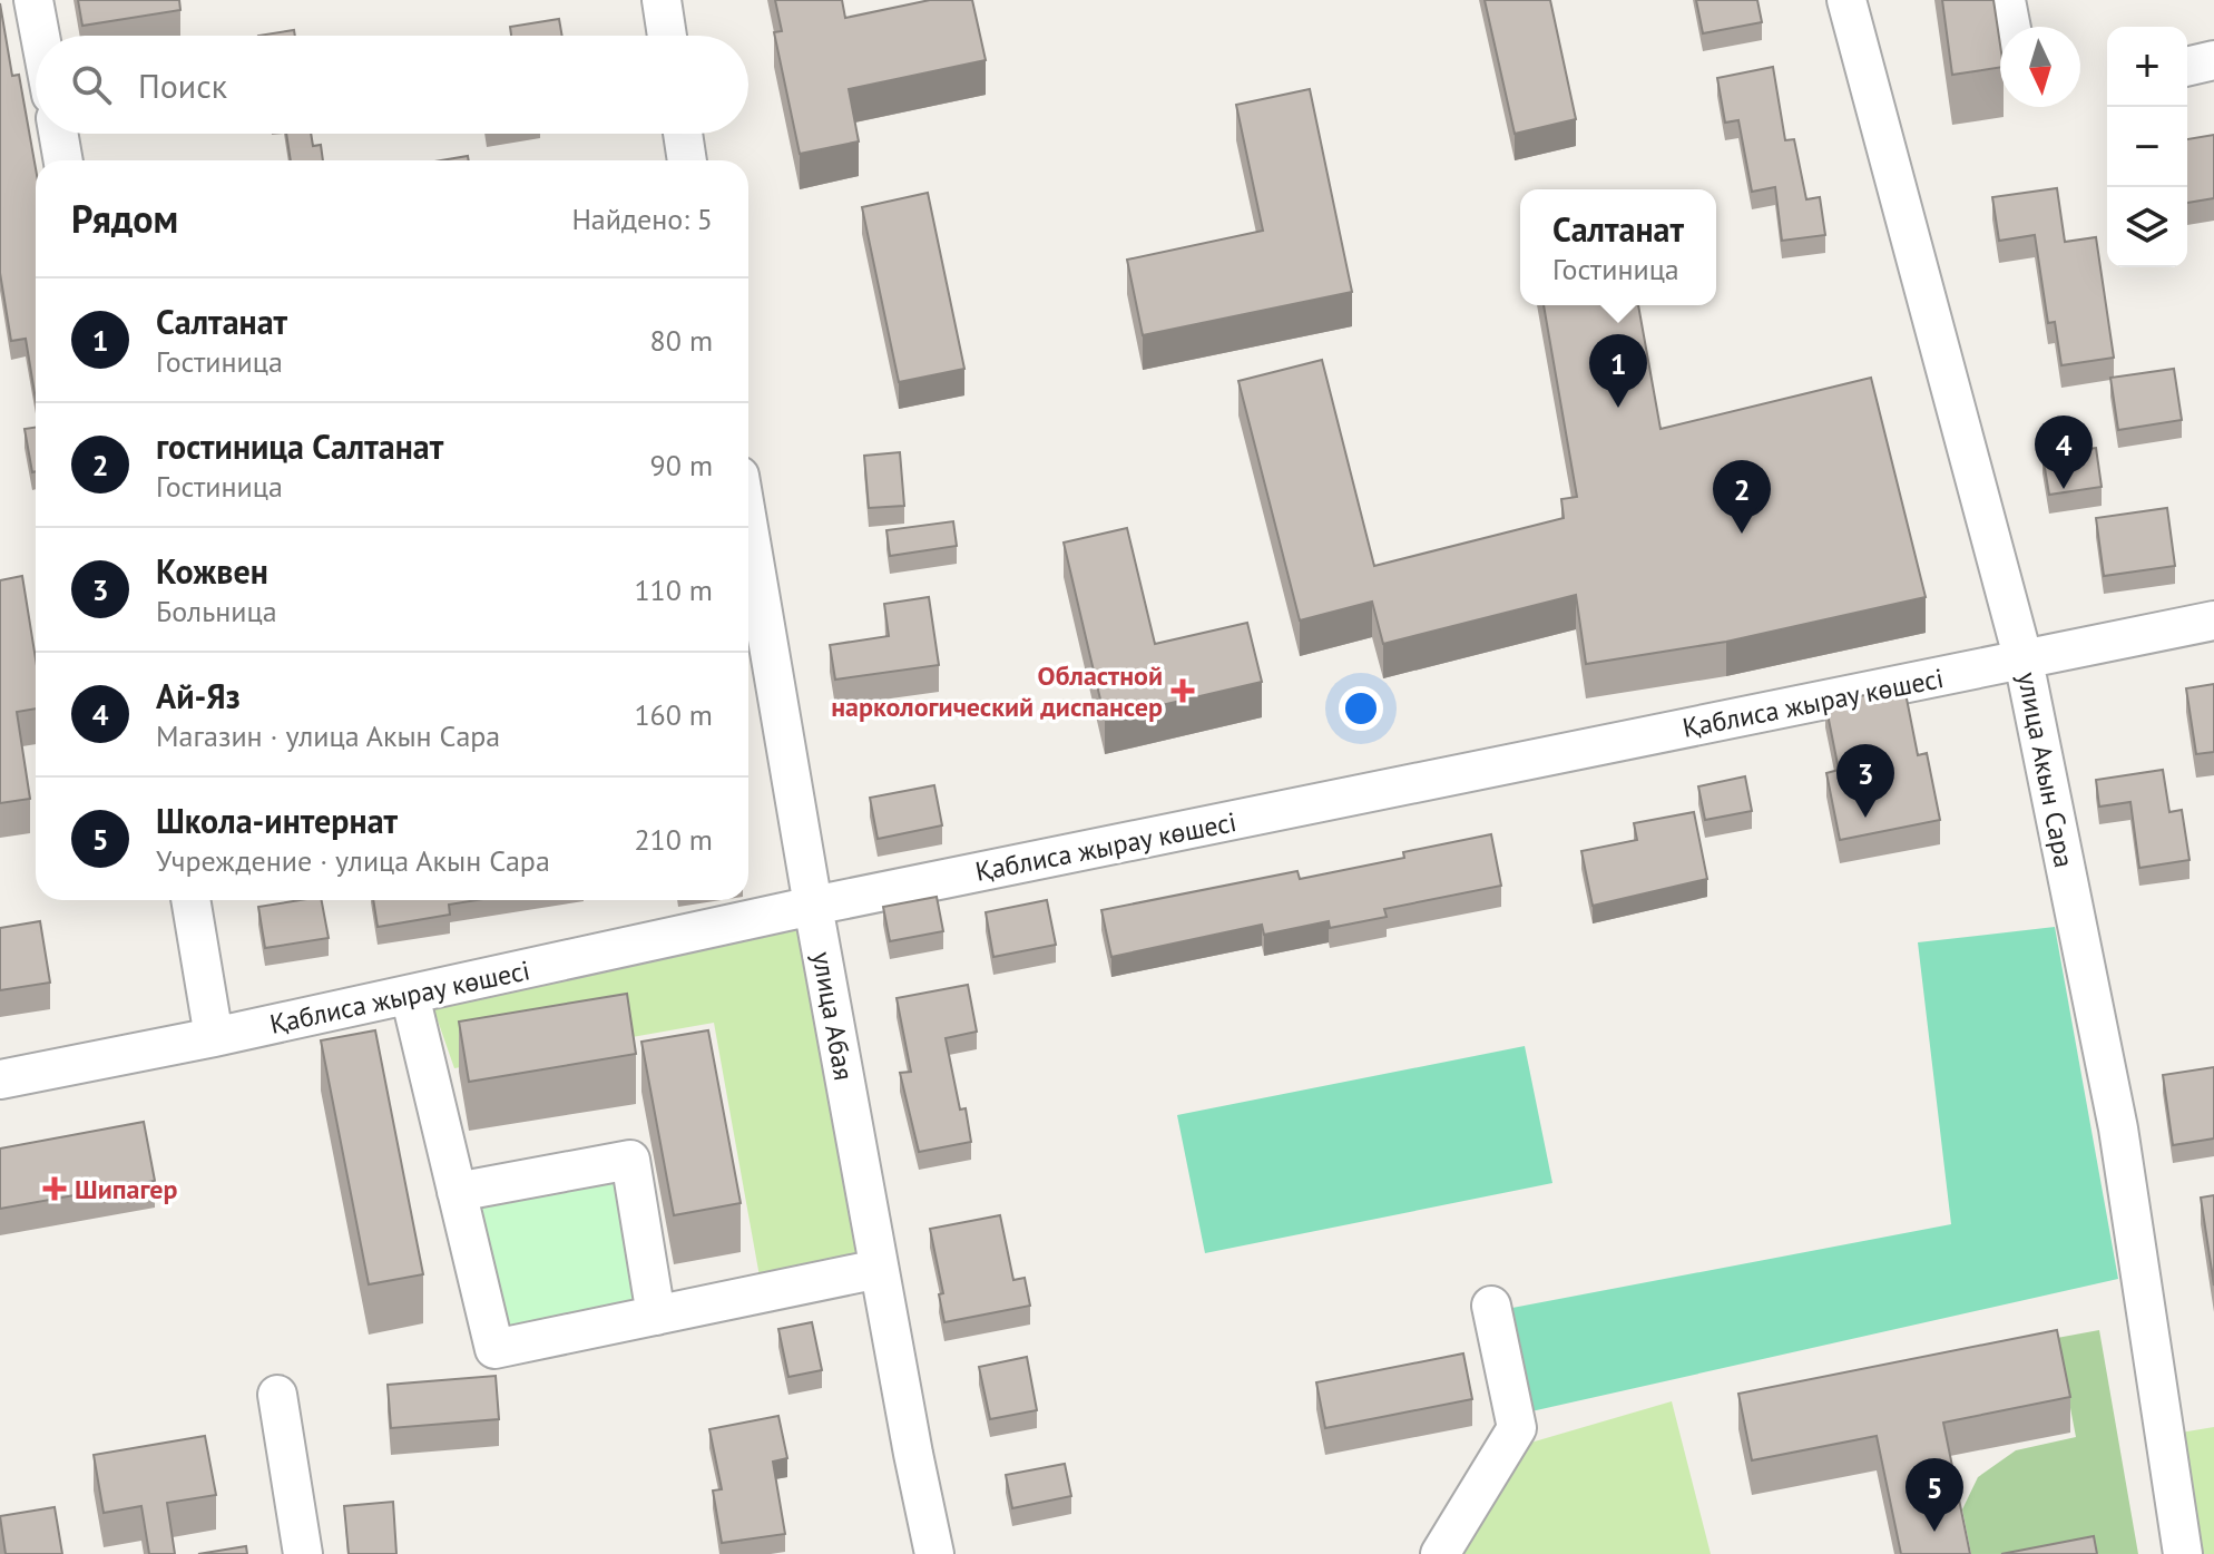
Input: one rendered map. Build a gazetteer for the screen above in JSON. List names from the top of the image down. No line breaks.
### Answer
{"streets":{"street":["Қаблиса жырау көшесі","улица Акын Сара","улица Абая"]},"crossings":[["Қаблиса жырау көшесі","улица Акын Сара"],["Қаблиса жырау көшесі","улица Абая"]],"places":{"health":["Областной наркологический диспансер","Шипагер"]},"north":"bottom","page":{"map_buttons":["+","−"],"search":"Поиск","heading":["Рядом","Найдено: 5"],"popup":["Салтанат","Гостиница"],"list":[{"mark":"1","name":"Салтанат","note":"Гостиница","value":"80 m"},{"mark":"2","name":"гостиница Салтанат","note":"Гостиница","value":"90 m"},{"mark":"3","name":"Кожвен","note":"Больница","value":"110 m"},{"mark":"4","name":"Ай-Яз","note":"Магазин · улица Акын Сара","value":"160 m"},{"mark":"5","name":"Школа-интернат","note":"Учреждение · улица Акын Сара","value":"210 m"}],"pins":["1","4","2","3","5"]}}
